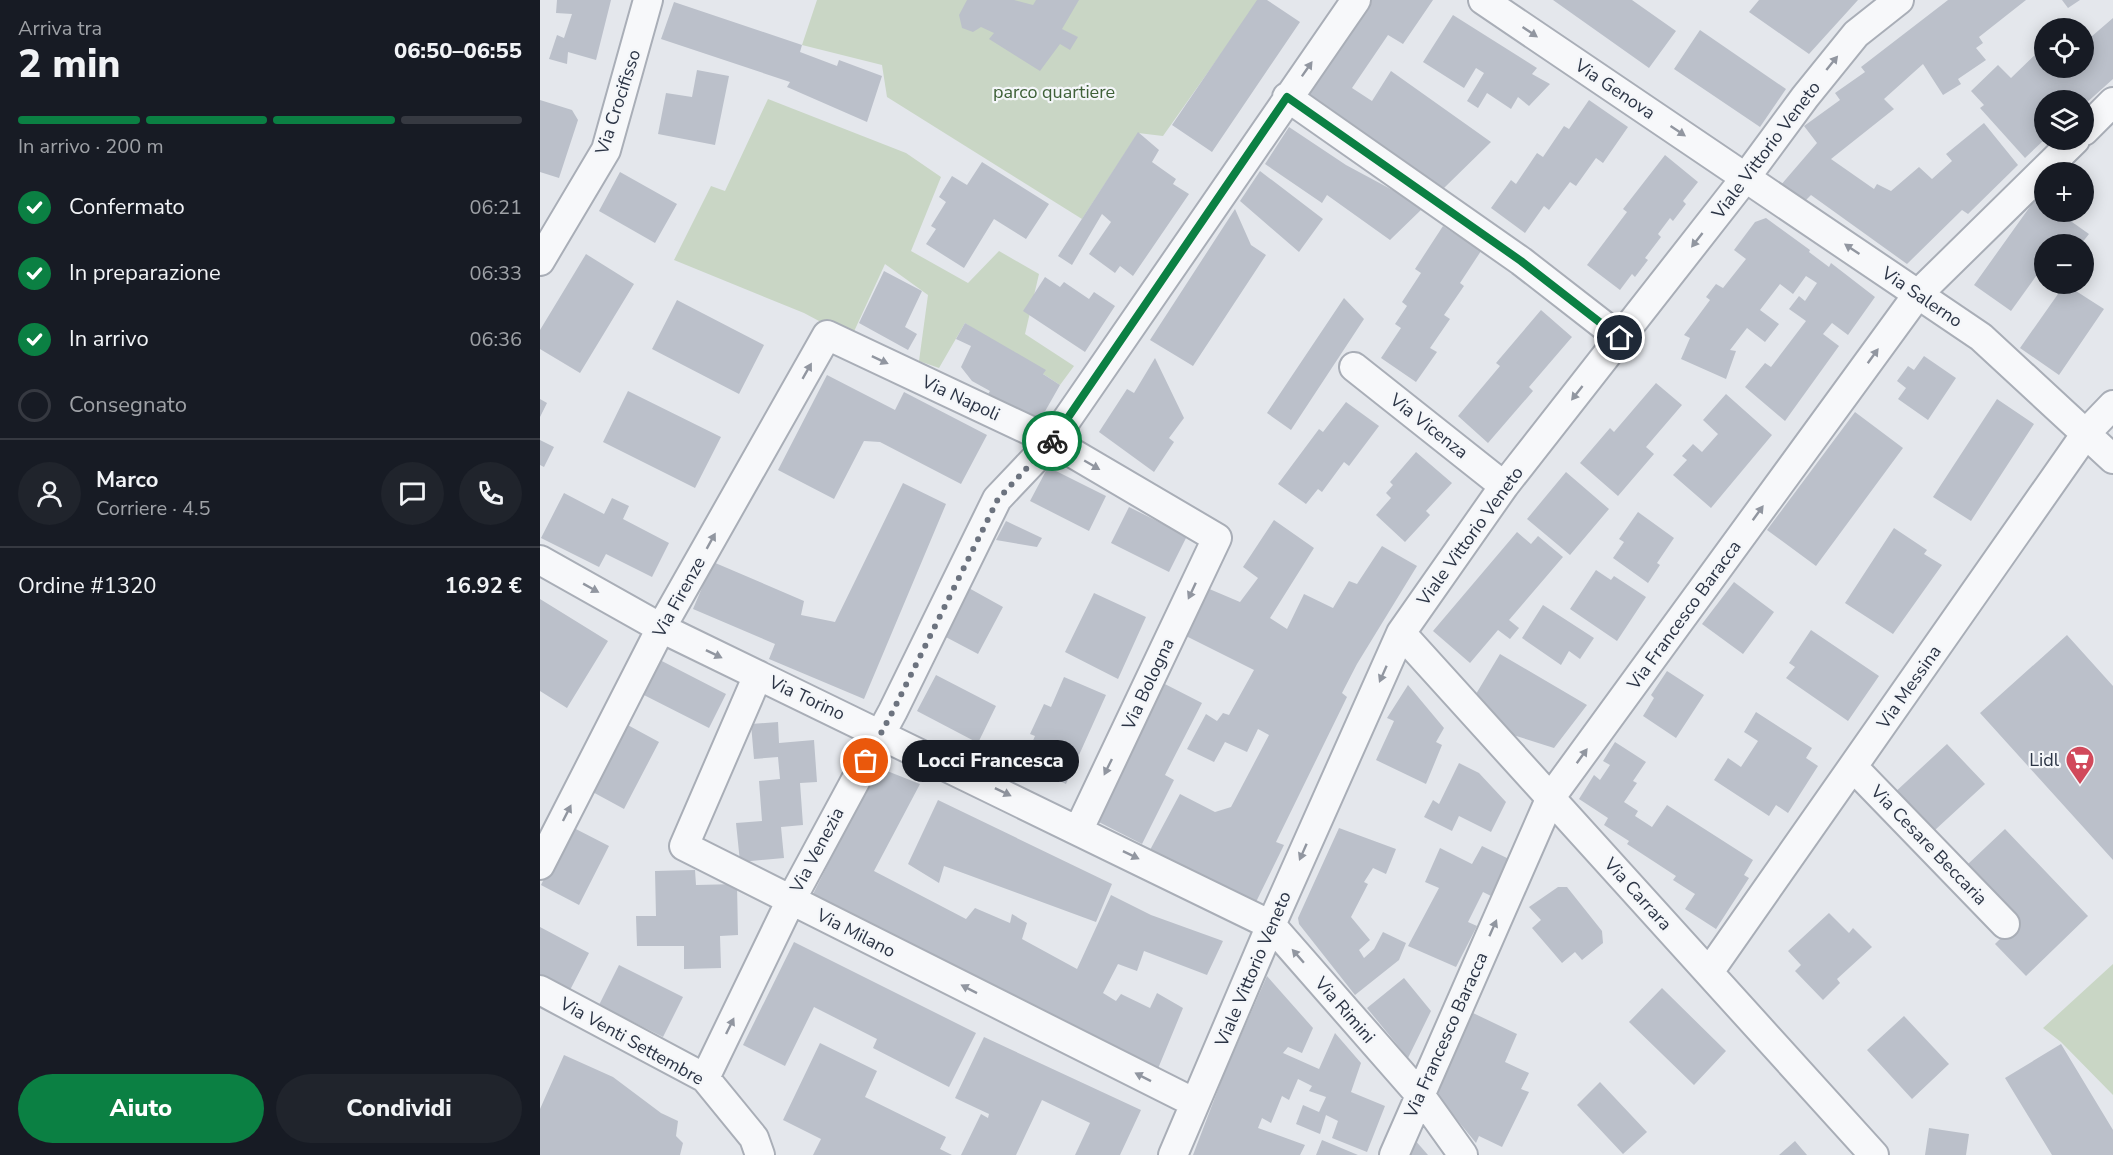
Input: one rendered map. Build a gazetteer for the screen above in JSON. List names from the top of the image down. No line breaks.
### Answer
{"streets":{"street":["Via Genova","Via Crocifisso","Viale Vittorio Veneto","Via Salerno","Via Napoli","Via Vicenza","Via Firenze","Via Francesco Baracca","Via Bologna","Via Messina","Via Torino","Via Cesare Beccaria","Via Venezia","Via Carrara","Via Milano","Via Rimini","Via Venti Settembre"]},"crossings":[["Via Genova","Viale Vittorio Veneto"],["Via Genova","Via Salerno"],["Viale Vittorio Veneto","Via Salerno"],["Viale Vittorio Veneto","Via Vicenza"],["Viale Vittorio Veneto","Via Torino"],["Viale Vittorio Veneto","Via Carrara"],["Viale Vittorio Veneto","Via Milano"],["Viale Vittorio Veneto","Via Rimini"],["Via Salerno","Via Francesco Baracca"],["Via Salerno","Via Messina"],["Via Napoli","Via Firenze"],["Via Napoli","Via Bologna"],["Via Napoli","Via Venezia"],["Via Firenze","Via Torino"],["Via Francesco Baracca","Via Carrara"],["Via Francesco Baracca","Via Rimini"],["Via Bologna","Via Torino"],["Via Messina","Via Cesare Beccaria"],["Via Messina","Via Carrara"],["Via Torino","Via Venezia"],["Via Torino","Via Milano"],["Via Torino","Via Rimini"],["Via Venezia","Via Milano"],["Via Venezia","Via Venti Settembre"]],"one_way":["Via Salerno","Via Napoli","Via Firenze","Via Francesco Baracca","Via Bologna","Via Torino","Via Milano","Via Rimini"],"parks":["parco quartiere"],"places":{"other":["Locci Francesca"],"supermarket":["Lidl"]},"page":{"heading":["2 min","Arriva tra","06:50–06:55"],"panel":["Marco","Corriere · 4.5","Ordine #1320","16.92 €"],"map_buttons":["+","−"],"bar":"In arrivo · 200 m","list":[["Confermato","06:21"],["In preparazione","06:33"],["In arrivo","06:36"],"Consegnato"],"bubble":"Locci Francesca","buttons":["Aiuto","Condividi"]}}
